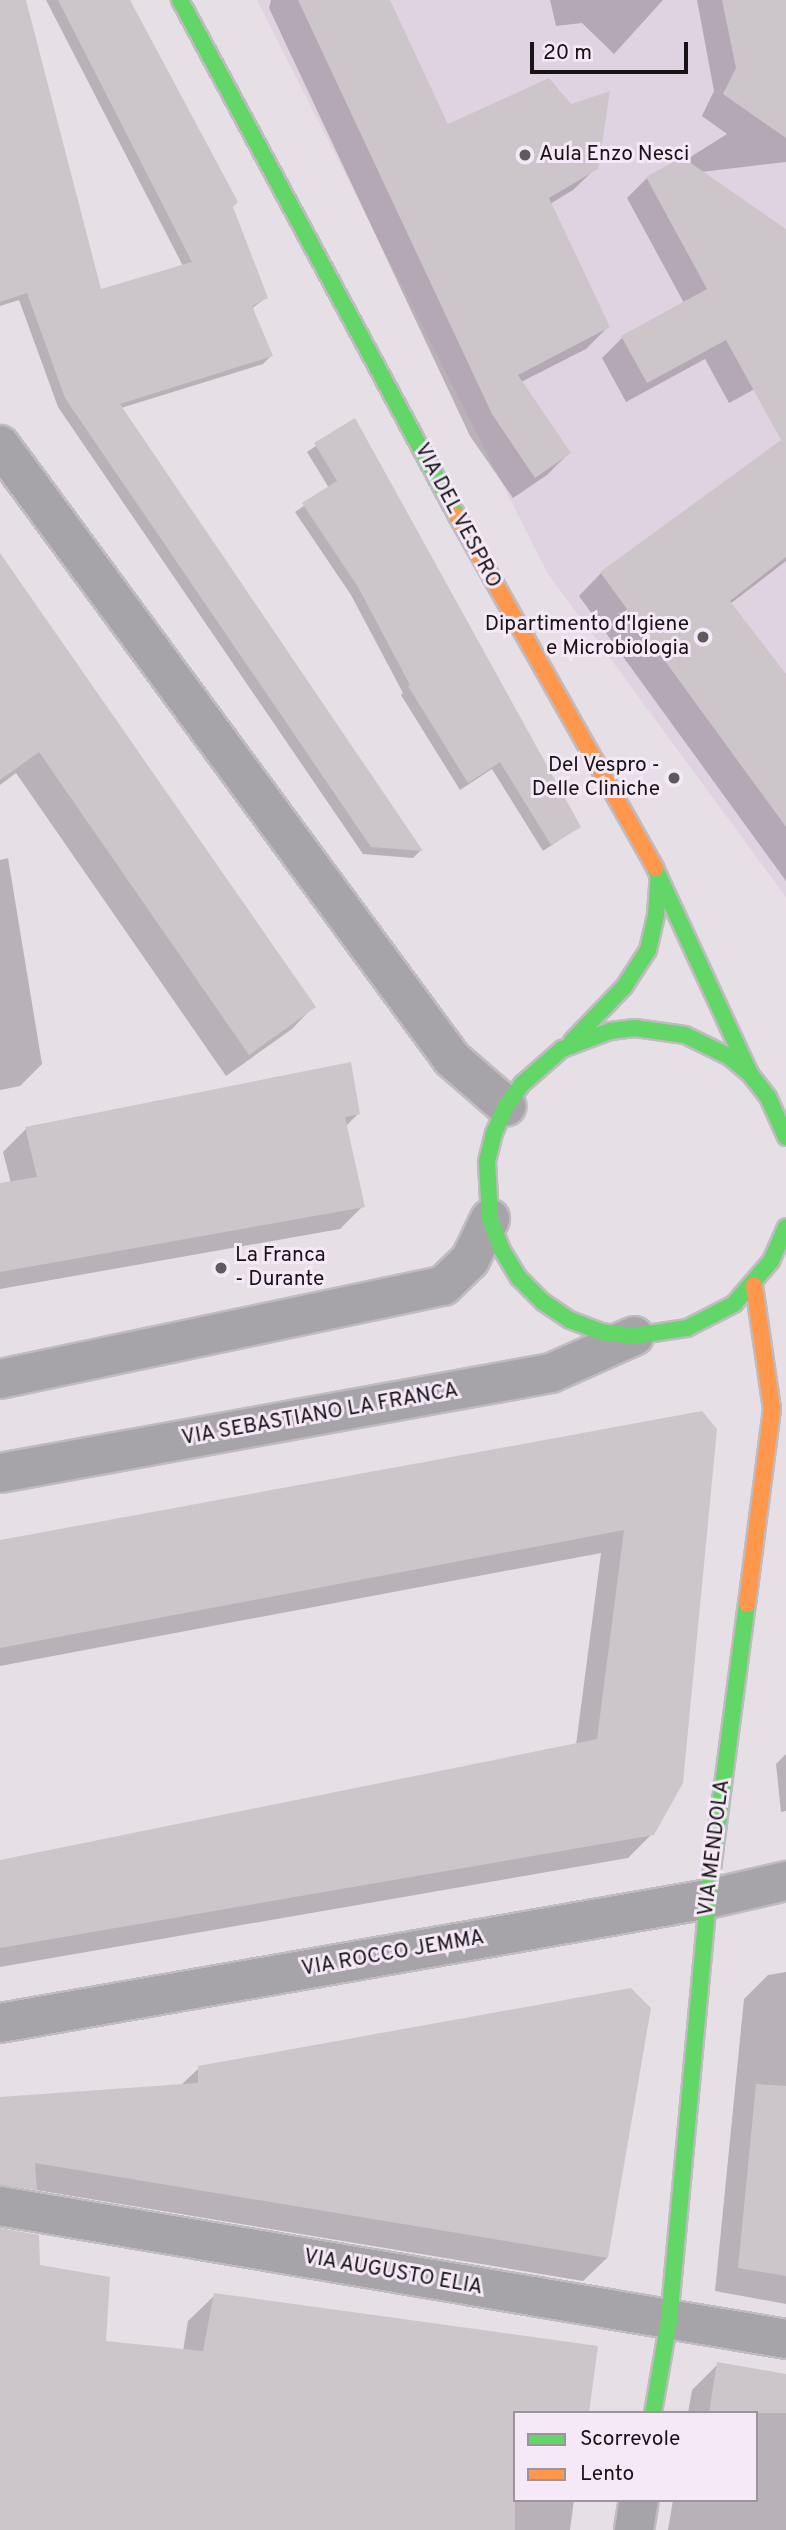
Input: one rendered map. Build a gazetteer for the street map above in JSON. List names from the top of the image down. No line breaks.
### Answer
{"streets":{"street":["VIA DEL VESPRO","VIA SEBASTIANO LA FRANCA","VIA MENDOLA","VIA ROCCO JEMMA","VIA AUGUSTO ELIA"]},"crossings":[["VIA MENDOLA","VIA ROCCO JEMMA"],["VIA MENDOLA","VIA AUGUSTO ELIA"]],"places":["Aula Enzo Nesci","Dipartimento d'Igiene e Microbiologia","Del Vespro - Delle Cliniche","La Franca - Durante"],"legend":["Scorrevole","Lento"],"scale_bar":"20 m"}
